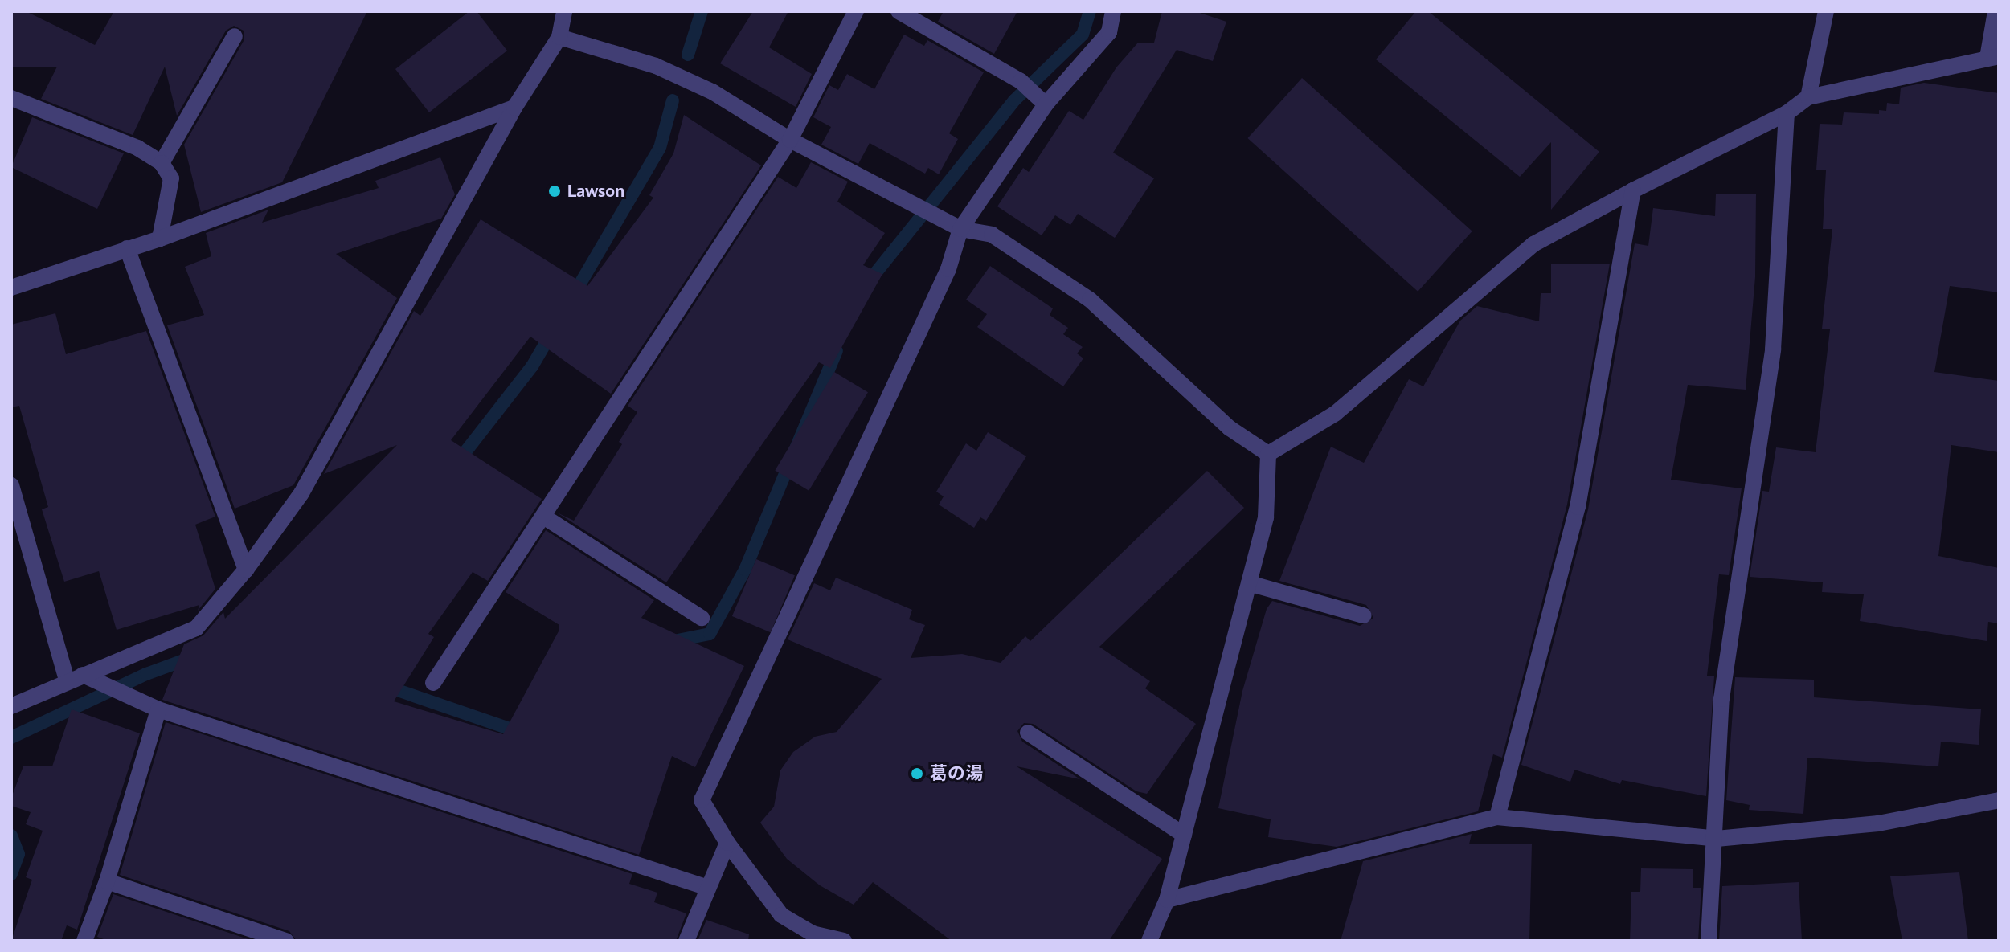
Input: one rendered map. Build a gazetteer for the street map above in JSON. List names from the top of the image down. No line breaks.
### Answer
{"places":["Lawson","葛の湯"]}
